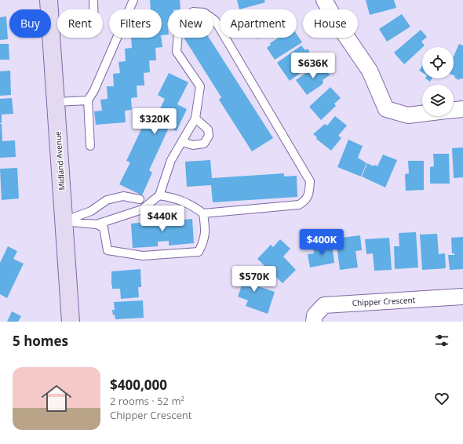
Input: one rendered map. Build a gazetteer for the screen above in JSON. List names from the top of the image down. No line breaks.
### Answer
{"streets":{"main road":["Midland Avenue"],"street":["Chipper Crescent"]},"page":{"chip":["Buy","Rent","Filters","New","Apartment","House"],"price":["$636K","$320K","$440K","$400K","$570K"],"heading":"5 homes","list":[{"name":"$400,000","note":"2 rooms · 52 m² · Chipper Crescent"}]}}
